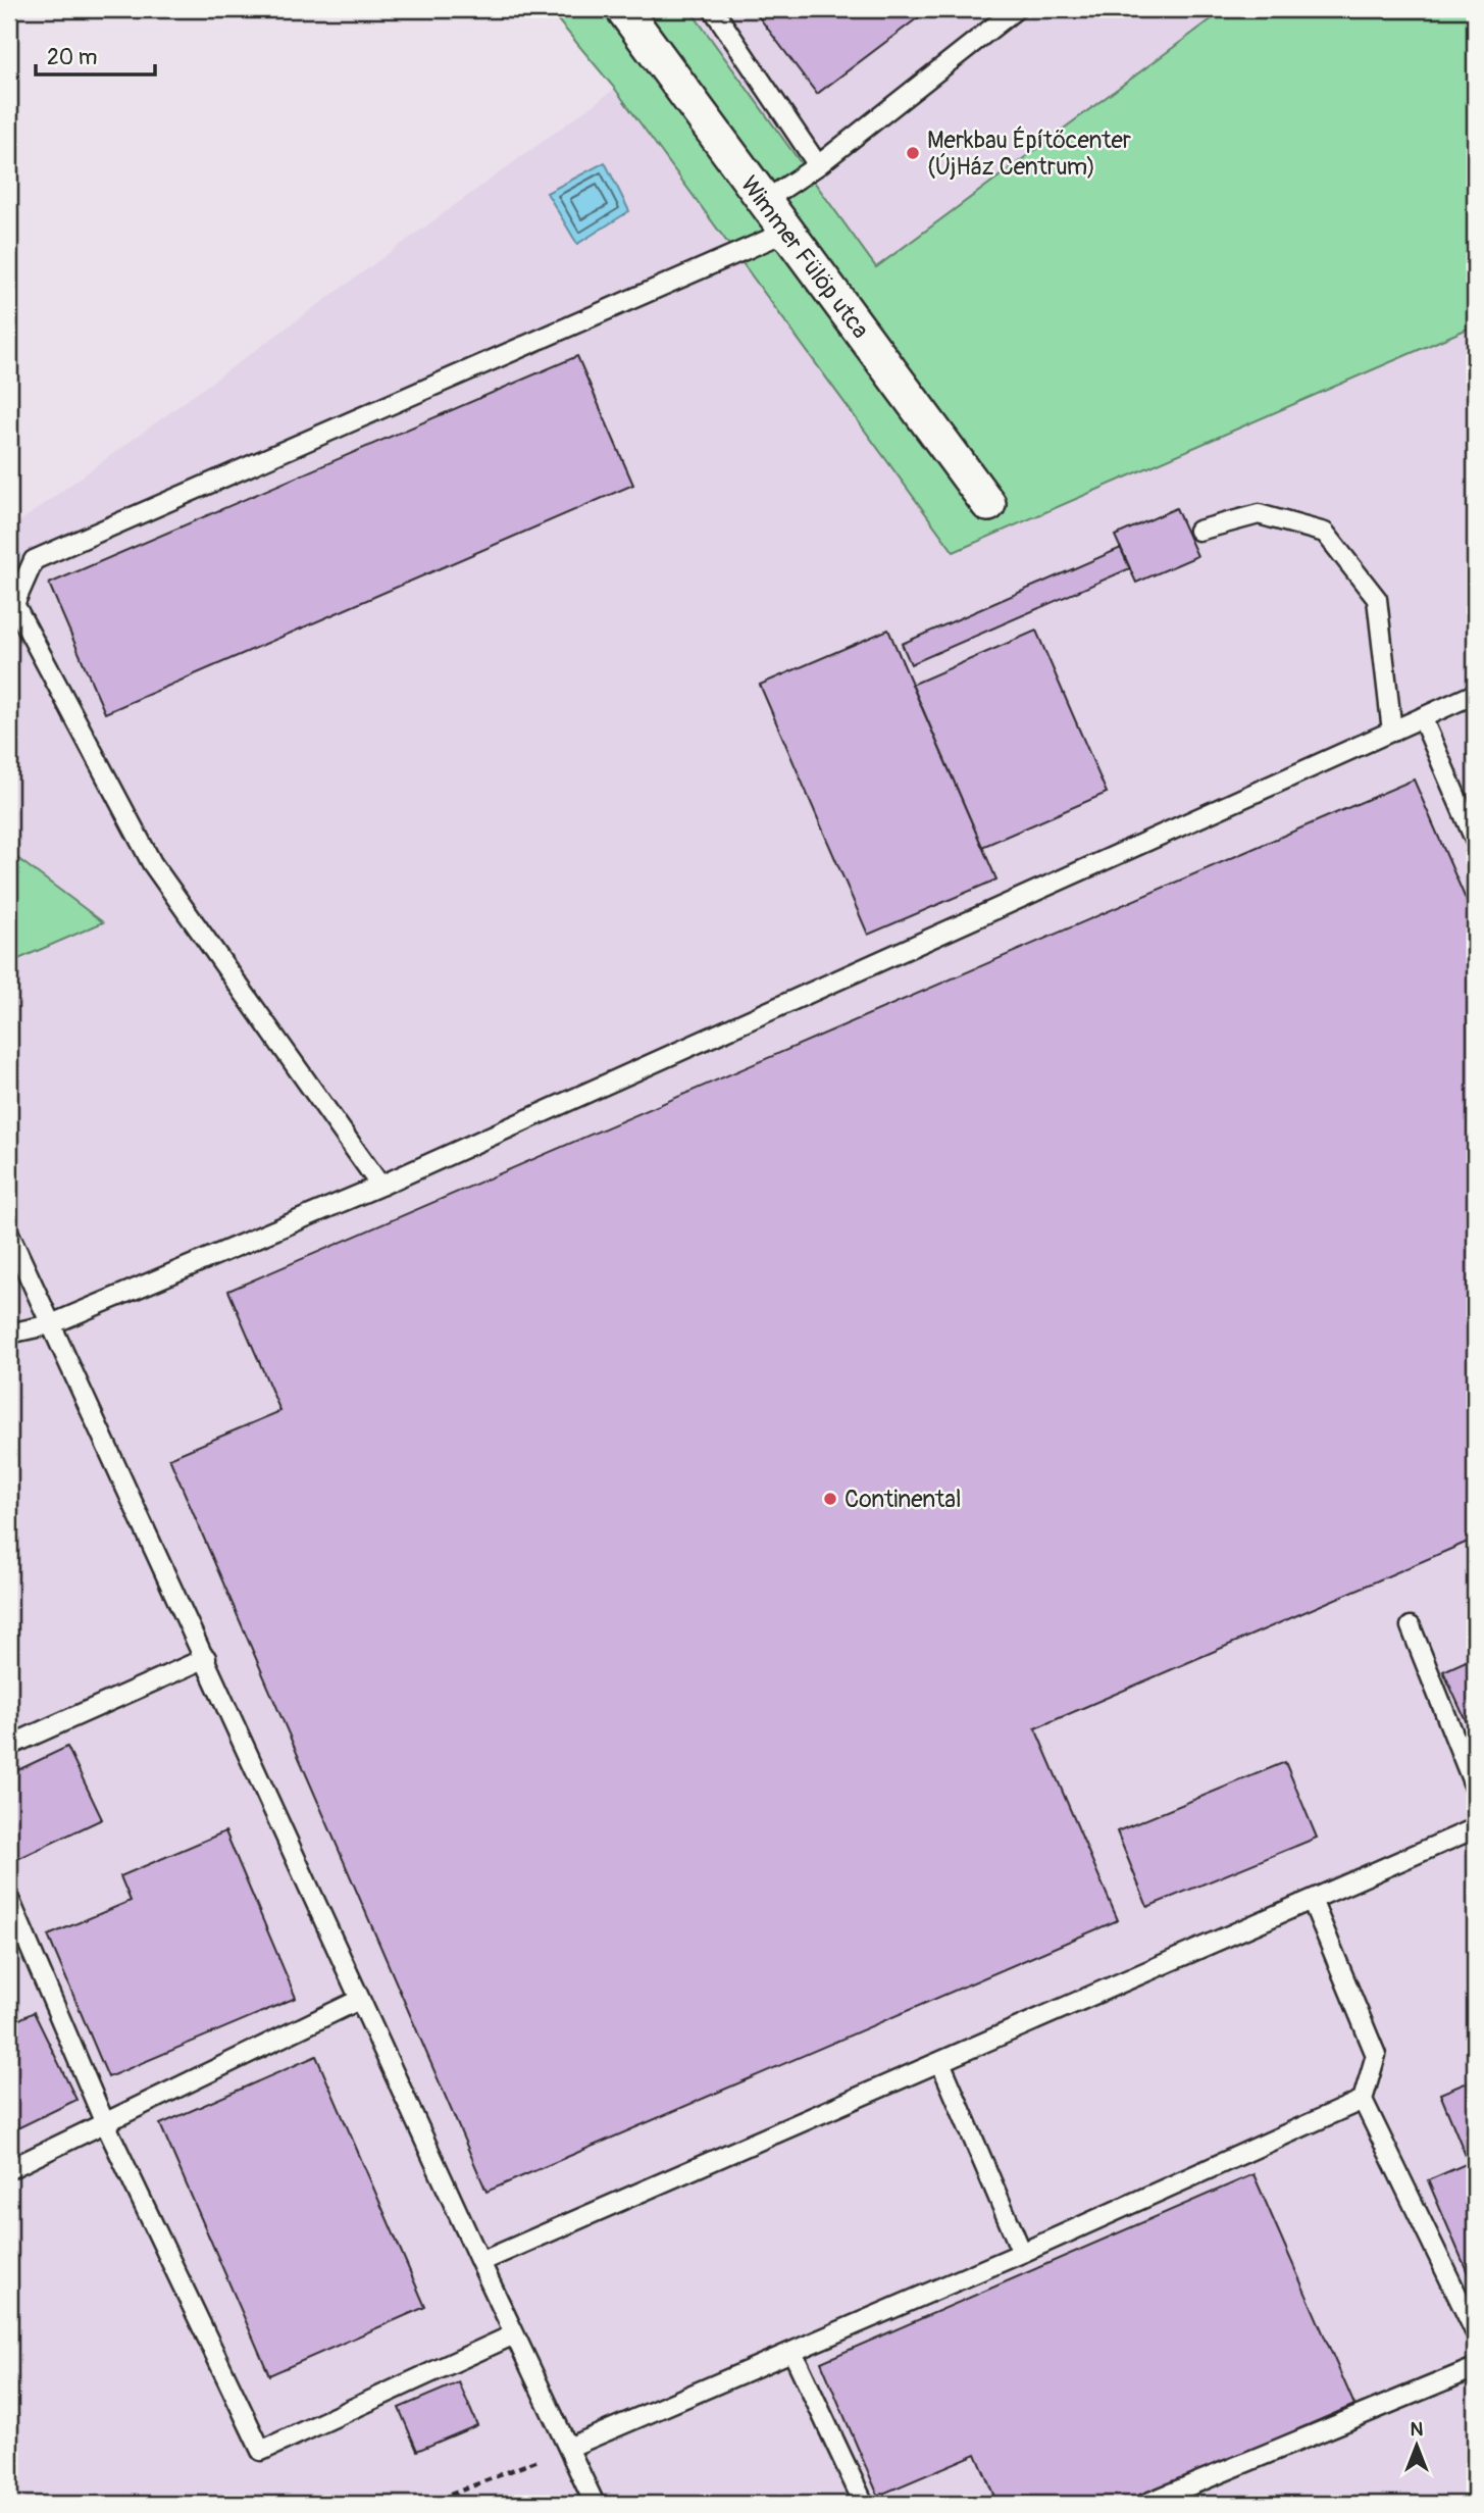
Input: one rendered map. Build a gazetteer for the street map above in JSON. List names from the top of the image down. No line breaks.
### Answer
{"streets":{"street":["Wimmer Fülöp utca"]},"places":["Merkbau Építőcenter (ÚjHáz Centrum)","Continental"],"scale_bar":"20 m","north":"top"}
